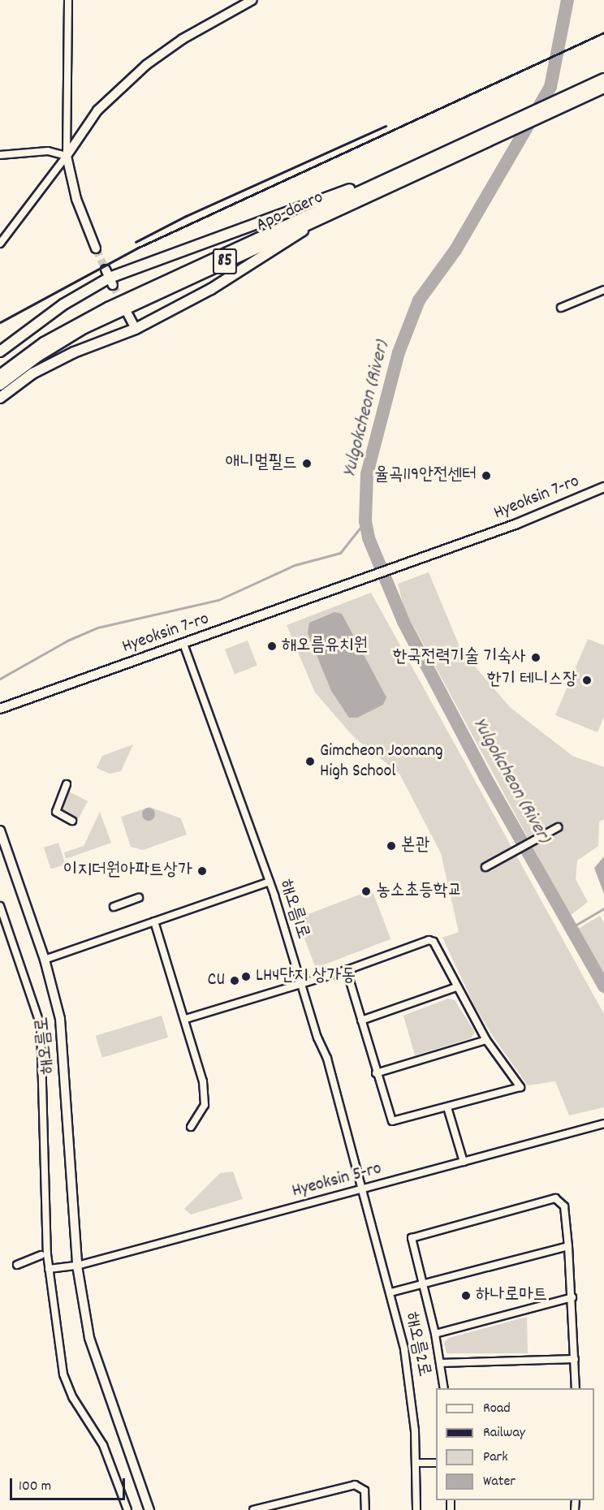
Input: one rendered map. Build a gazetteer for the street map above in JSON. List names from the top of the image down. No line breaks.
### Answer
{"streets":{"main road":["Apo-daero","85"],"street":["Hyeoksin 7-ro","해오름1로","해오름로","Hyeoksin 5-ro","해오름2로"]},"crossings":[["Hyeoksin 7-ro","해오름1로"],["해오름1로","Hyeoksin 5-ro"],["해오름1로","해오름2로"],["해오름로","Hyeoksin 5-ro"],["Hyeoksin 5-ro","해오름2로"]],"water":["Yulgokcheon (River)"],"places":["애니멀필드","율곡119안전센터","해오름유치원","한국전력기술 기숙사","한기 테니스장","Gimcheon Joonang High School","본관","이지더원아파트상가","농소초등학교","LH4단지 상가동","CU","하나로마트"],"legend":["Road","Railway","Park","Water"],"scale_bar":"100 m"}
